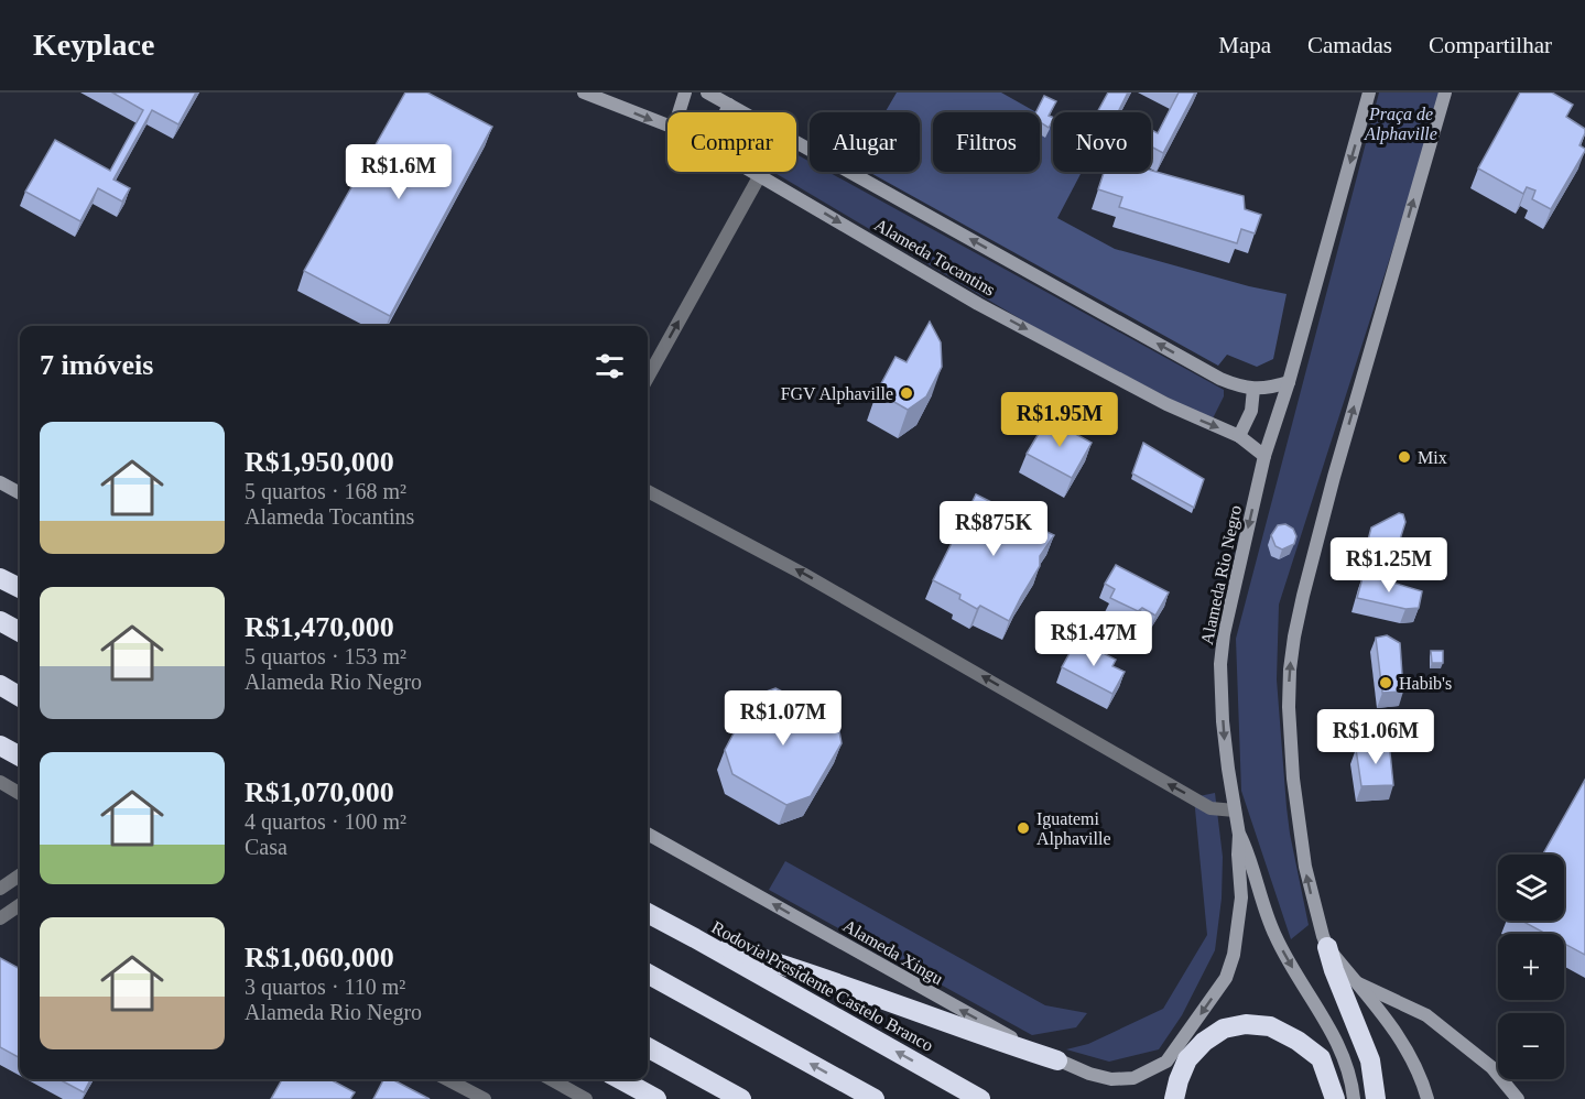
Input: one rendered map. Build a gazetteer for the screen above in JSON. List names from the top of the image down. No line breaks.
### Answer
{"streets":{"highway":["Rodovia Presidente Castelo Branco"],"main road":["Alameda Tocantins","Alameda Rio Negro","Alameda Xingu"]},"crossings":[["Alameda Tocantins","Alameda Rio Negro"],["Alameda Rio Negro","Alameda Xingu"]],"one_way":["Alameda Xingu"],"parks":["Praça de Alphaville"],"places":["FGV Alphaville","Mix","Habib's","Iguatemi Alphaville"],"page":{"header":"Keyplace","nav":["Mapa","Camadas","Compartilhar"],"chip":["Comprar","Alugar","Filtros","Novo"],"price":["R$1.6M","R$1.95M","R$875K","R$1.25M","R$1.47M","R$1.07M","R$1.06M"],"heading":"7 imóveis","list":[{"name":"R$1,950,000","note":"5 quartos · 168 m² · Alameda Tocantins"},{"name":"R$1,470,000","note":"5 quartos · 153 m² · Alameda Rio Negro"},{"name":"R$1,070,000","note":"4 quartos · 100 m² · Casa"},{"name":"R$1,060,000","note":"3 quartos · 110 m² · Alameda Rio Negro"}],"map_buttons":["+","−"]}}
